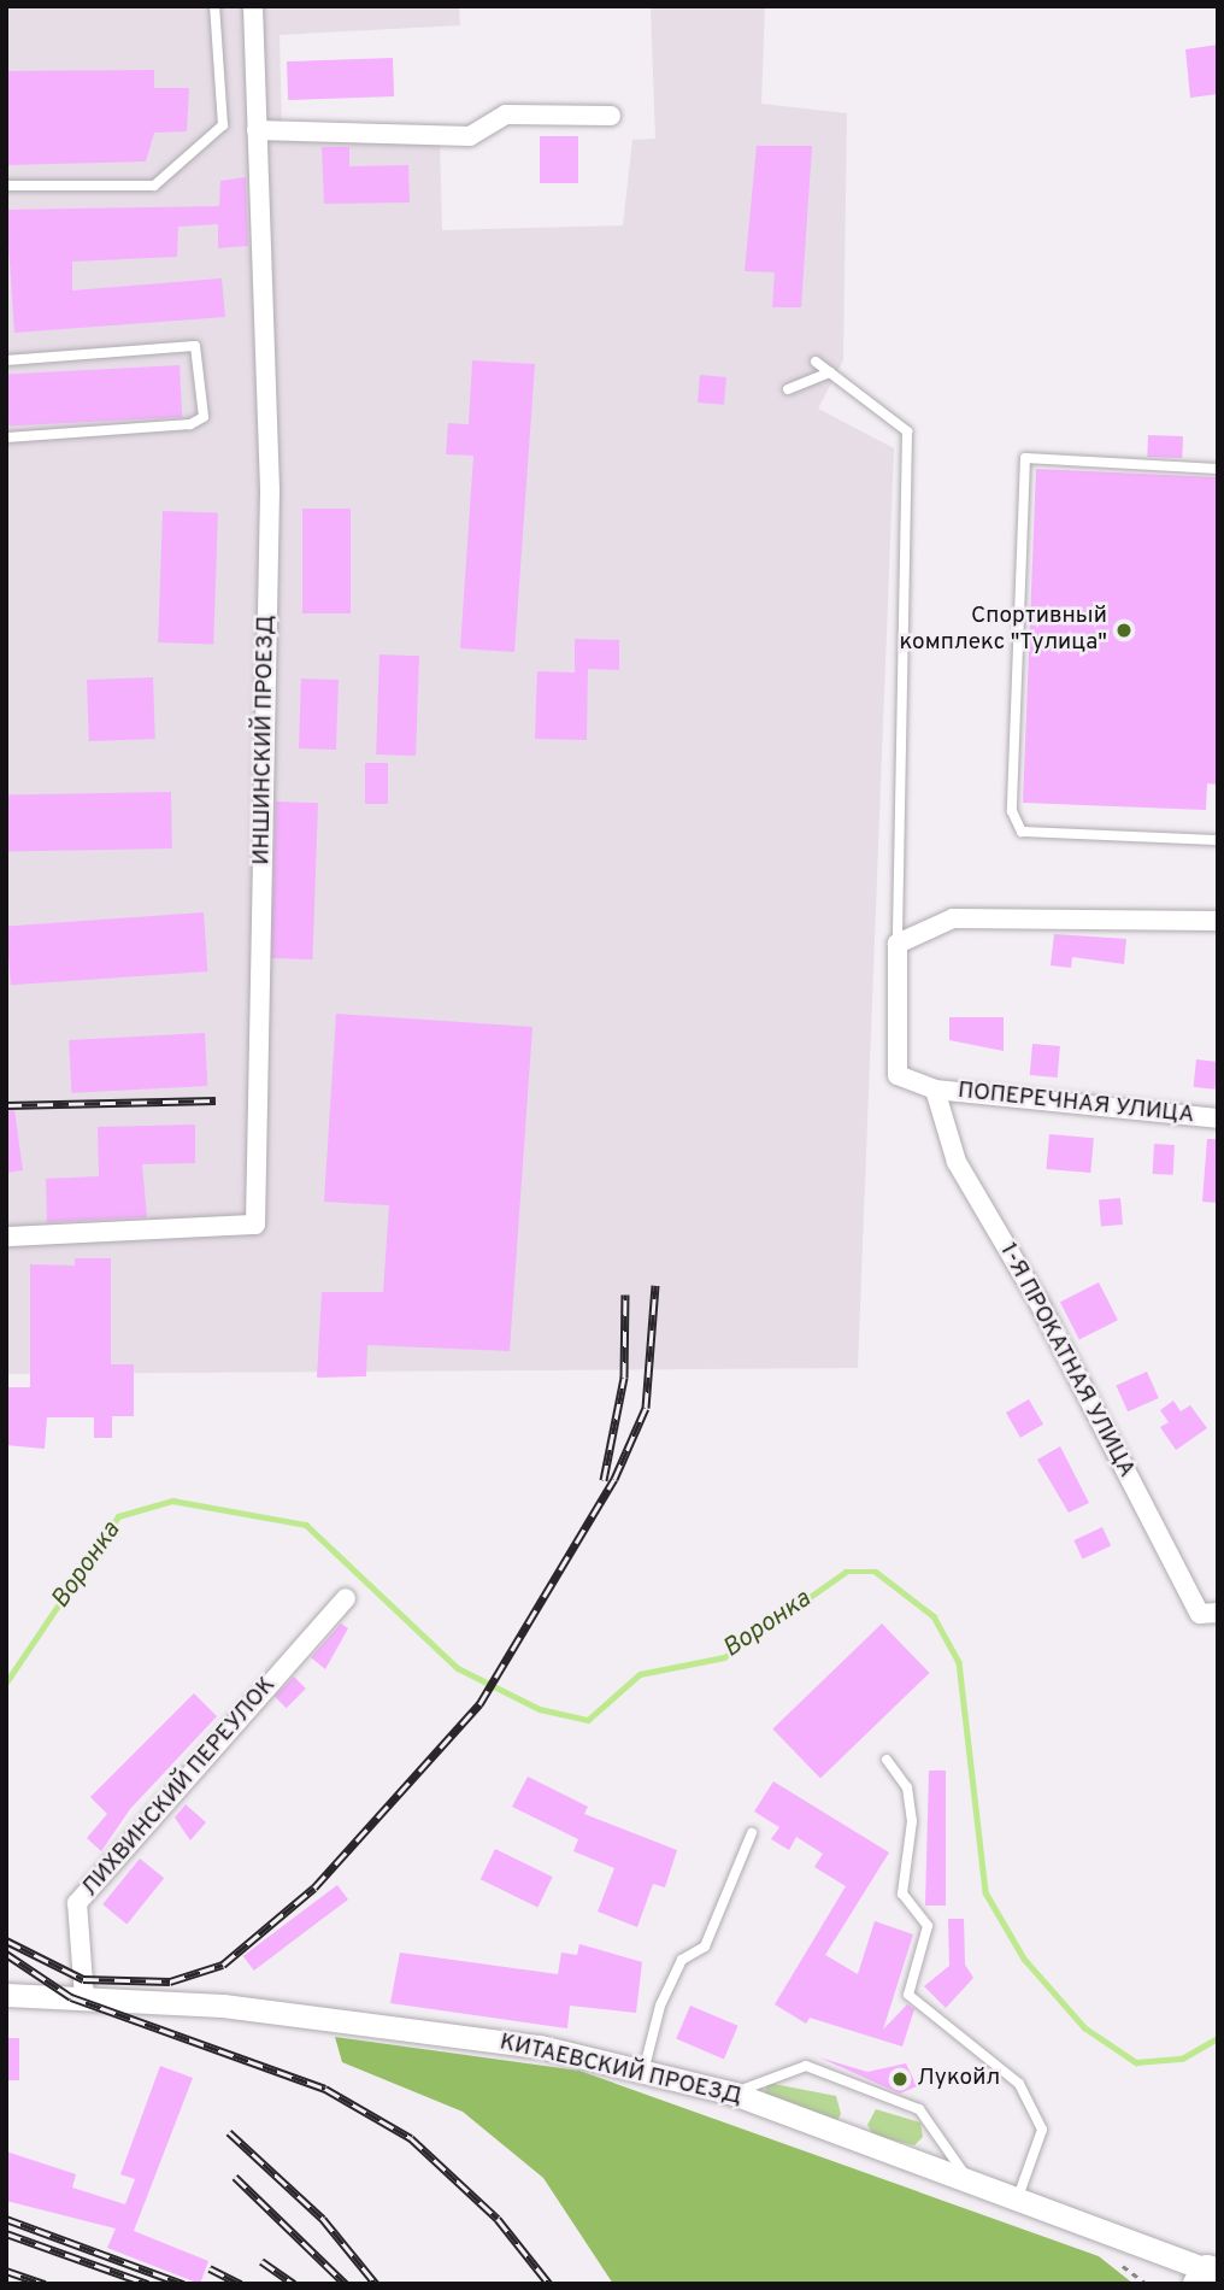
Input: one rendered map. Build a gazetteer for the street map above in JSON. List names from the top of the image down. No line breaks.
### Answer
{"streets":{"street":["ИНШИНСКИЙ ПРОЕЗД","ПОПЕРЕЧНАЯ УЛИЦА","1-Я ПРОКАТНАЯ УЛИЦА","ЛИХВИНСКИЙ ПЕРЕУЛОК","КИТАЕВСКИЙ ПРОЕЗД"]},"crossings":[["ПОПЕРЕЧНАЯ УЛИЦА","1-Я ПРОКАТНАЯ УЛИЦА"],["ЛИХВИНСКИЙ ПЕРЕУЛОК","КИТАЕВСКИЙ ПРОЕЗД"]],"water":["Воронка"],"places":["Спортивный комплекс \"Тулица\"","Лукойл"]}
